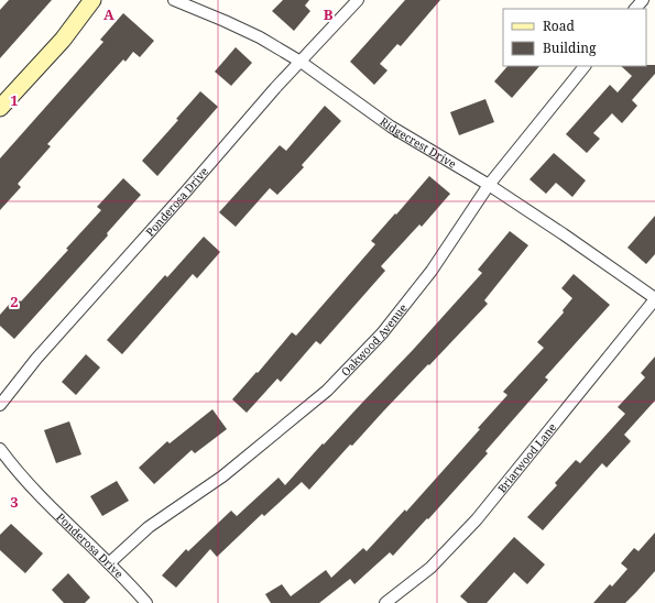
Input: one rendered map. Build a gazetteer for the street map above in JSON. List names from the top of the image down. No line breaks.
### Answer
{"streets":{"street":["Ridgecrest Drive","Ponderosa Drive","Oakwood Avenue","Briarwood Lane"]},"crossings":[["Ridgecrest Drive","Ponderosa Drive"],["Ridgecrest Drive","Oakwood Avenue"],["Ridgecrest Drive","Briarwood Lane"],["Ponderosa Drive","Oakwood Avenue"]],"legend":["Road","Building"],"grid":{"columns":["A","B"],"rows":["1","2","3"]}}
